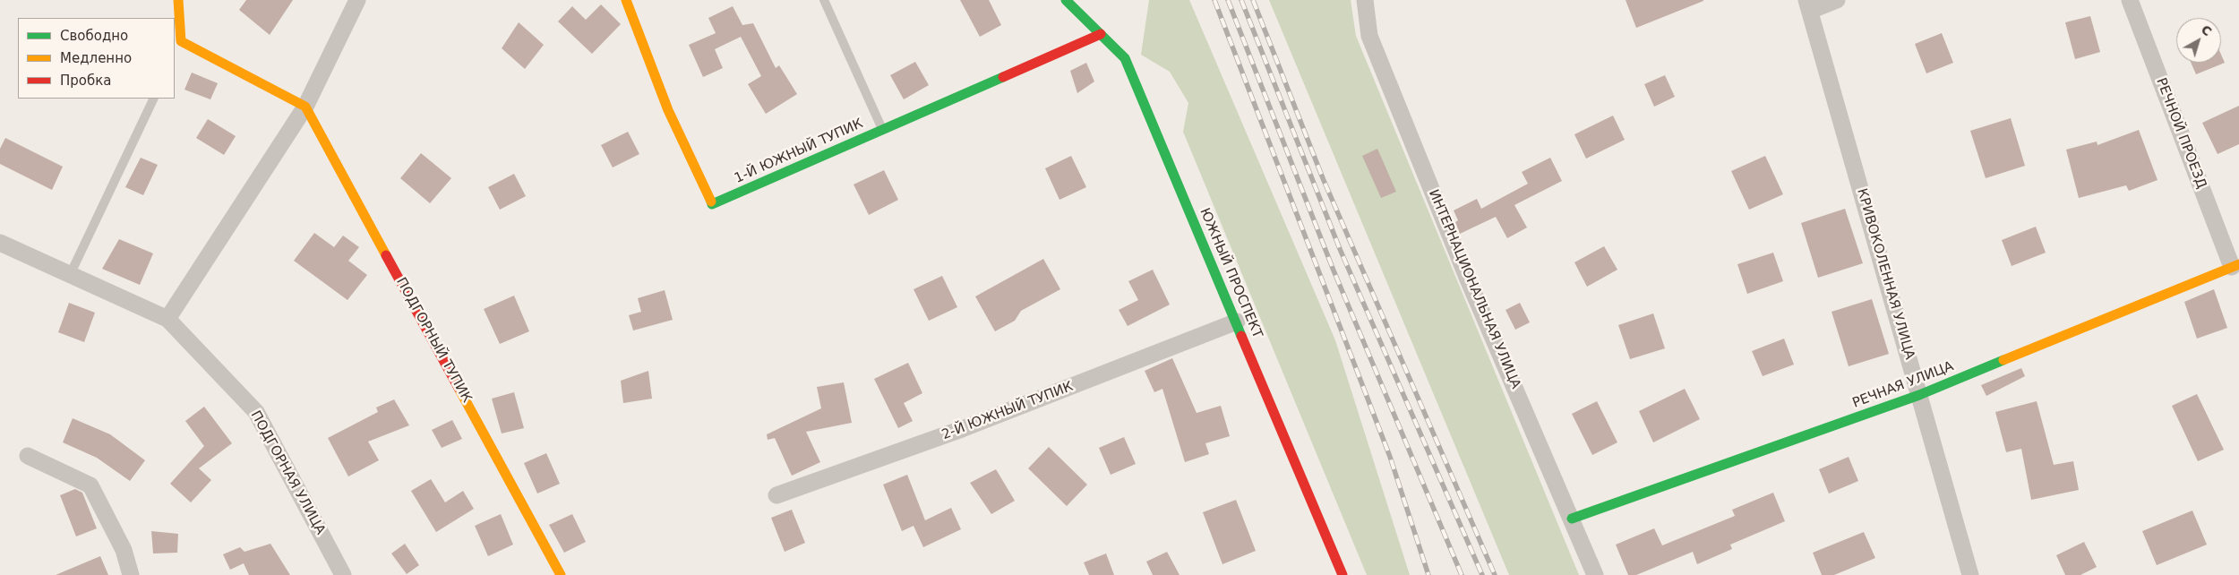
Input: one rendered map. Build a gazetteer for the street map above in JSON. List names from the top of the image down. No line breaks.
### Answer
{"streets":{"street":["РЕЧНОЙ ПРОЕЗД","1-Й ЮЖНЫЙ ТУПИК","ЮЖНЫЙ ПРОСПЕКТ","КРИВОКОЛЕННАЯ УЛИЦА","ИНТЕРНАЦИОНАЛЬНАЯ УЛИЦА","ПОДГОРНЫЙ ТУПИК","РЕЧНАЯ УЛИЦА","2-Й ЮЖНЫЙ ТУПИК","ПОДГОРНАЯ УЛИЦА"]},"crossings":[["РЕЧНОЙ ПРОЕЗД","РЕЧНАЯ УЛИЦА"],["1-Й ЮЖНЫЙ ТУПИК","ЮЖНЫЙ ПРОСПЕКТ"],["ЮЖНЫЙ ПРОСПЕКТ","2-Й ЮЖНЫЙ ТУПИК"],["КРИВОКОЛЕННАЯ УЛИЦА","РЕЧНАЯ УЛИЦА"],["ИНТЕРНАЦИОНАЛЬНАЯ УЛИЦА","РЕЧНАЯ УЛИЦА"]],"legend":["Свободно","Медленно","Пробка"],"north":"top right"}
